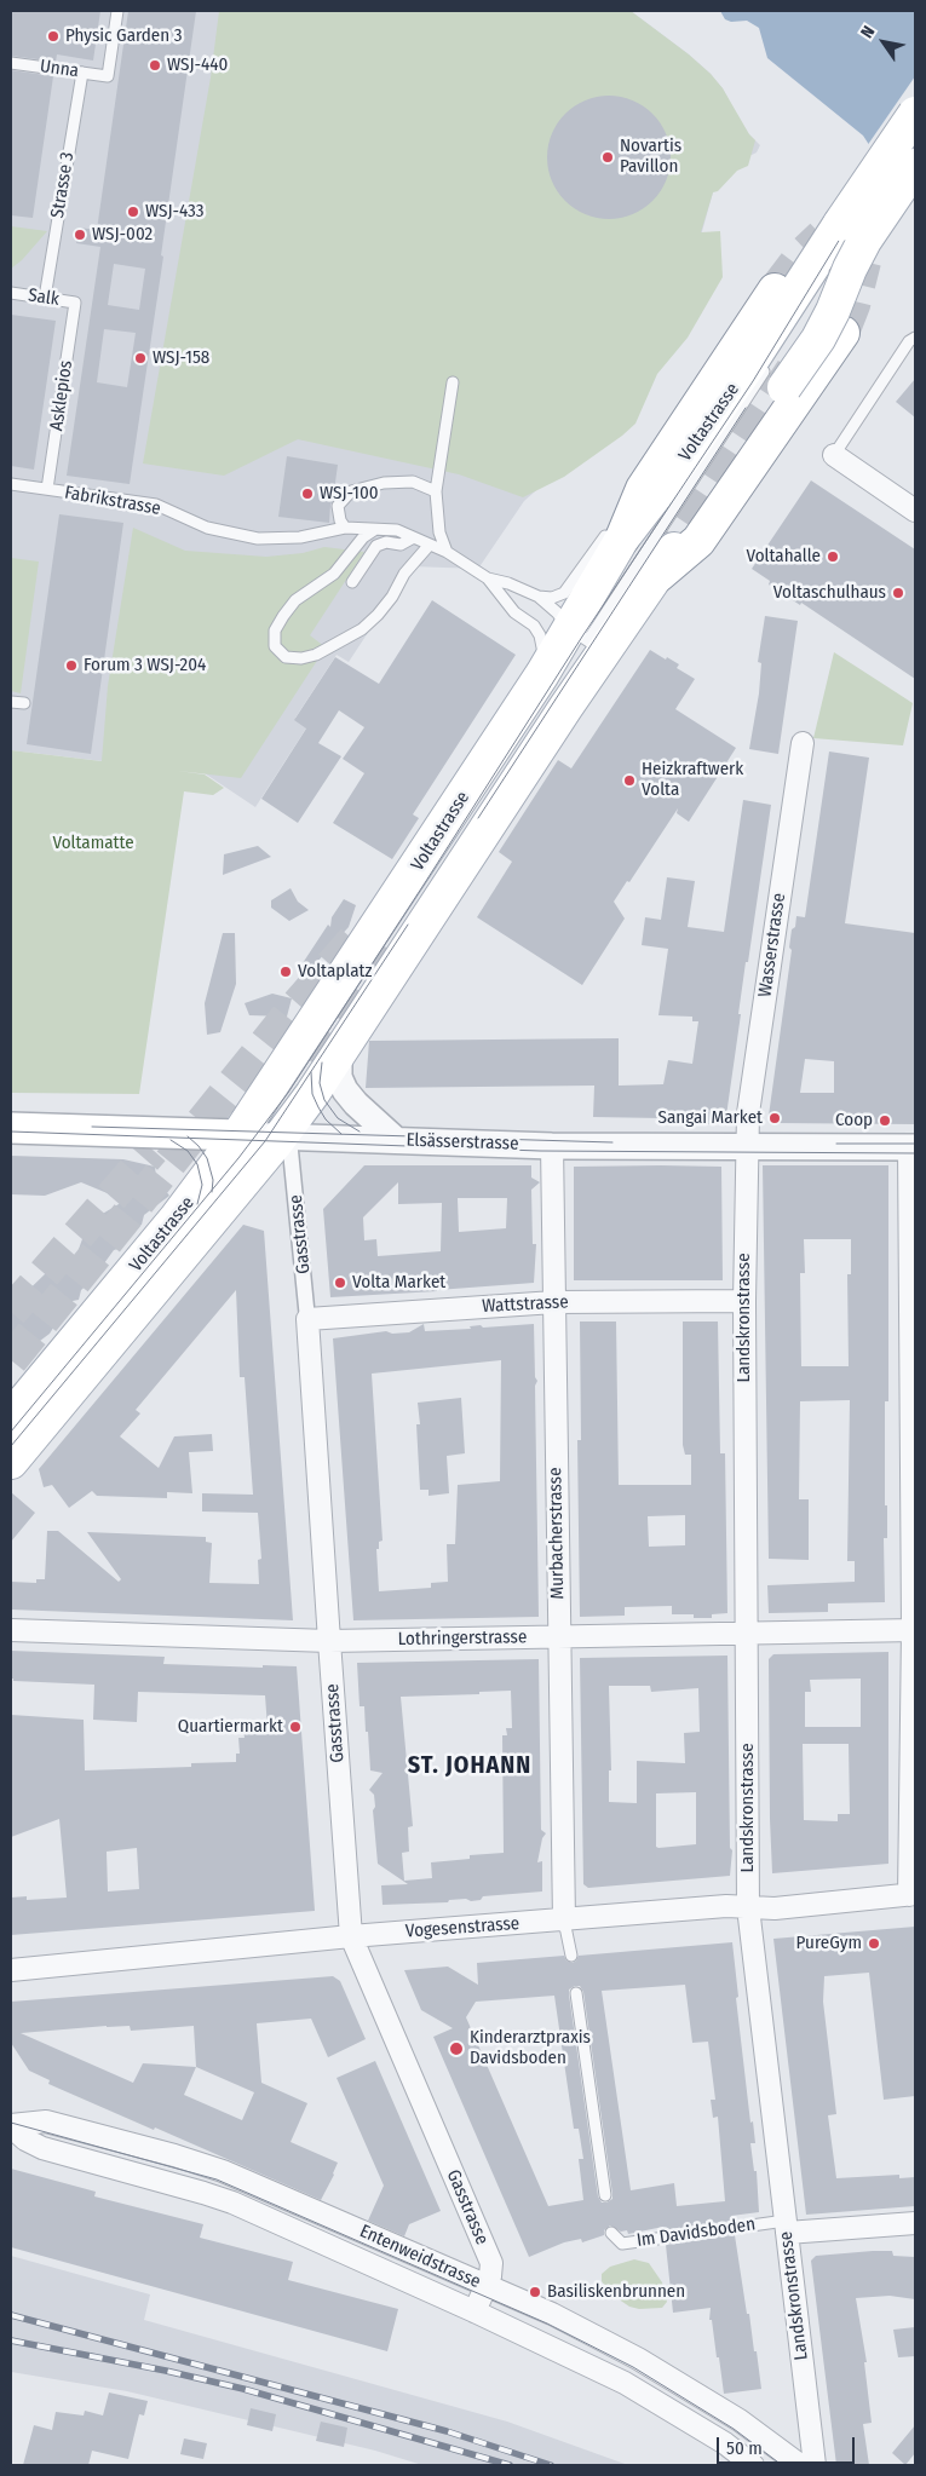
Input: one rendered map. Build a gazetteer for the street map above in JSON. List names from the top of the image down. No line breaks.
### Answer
{"streets":{"main road":["Voltastrasse","Elsässerstrasse"],"street":["Wasserstrasse","Gasstrasse","Wattstrasse","Landskronstrasse","Murbacherstrasse","Lothringerstrasse","Vogesenstrasse","Entenweidstrasse"],"lane":["Unna","Strasse 3","Salk","Asklepios","Fabrikstrasse","Im Davidsboden"]},"crossings":[["Unna","Strasse 3"],["Strasse 3","Salk"],["Salk","Asklepios"],["Asklepios","Fabrikstrasse"],["Voltastrasse","Fabrikstrasse"],["Voltastrasse","Elsässerstrasse"],["Voltastrasse","Gasstrasse"],["Wasserstrasse","Elsässerstrasse"],["Wasserstrasse","Landskronstrasse"],["Elsässerstrasse","Gasstrasse"],["Elsässerstrasse","Landskronstrasse"],["Elsässerstrasse","Murbacherstrasse"],["Gasstrasse","Wattstrasse"],["Gasstrasse","Lothringerstrasse"],["Gasstrasse","Vogesenstrasse"],["Gasstrasse","Entenweidstrasse"],["Wattstrasse","Landskronstrasse"],["Wattstrasse","Murbacherstrasse"],["Landskronstrasse","Lothringerstrasse"],["Landskronstrasse","Vogesenstrasse"],["Landskronstrasse","Im Davidsboden"],["Murbacherstrasse","Lothringerstrasse"],["Murbacherstrasse","Vogesenstrasse"]],"districts":["ST. JOHANN"],"parks":["Voltamatte"],"places":["Physic Garden 3","WSJ-440","Novartis Pavillon","WSJ-433","WSJ-002","WSJ-158","WSJ-100","Voltahalle","Voltaschulhaus","Forum 3 WSJ-204","Heizkraftwerk Volta","Voltaplatz","Sangai Market","Coop","Volta Market","Quartiermarkt","PureGym","Kinderarztpraxis Davidsboden","Basiliskenbrunnen"],"scale_bar":"50 m","north":"top left"}
